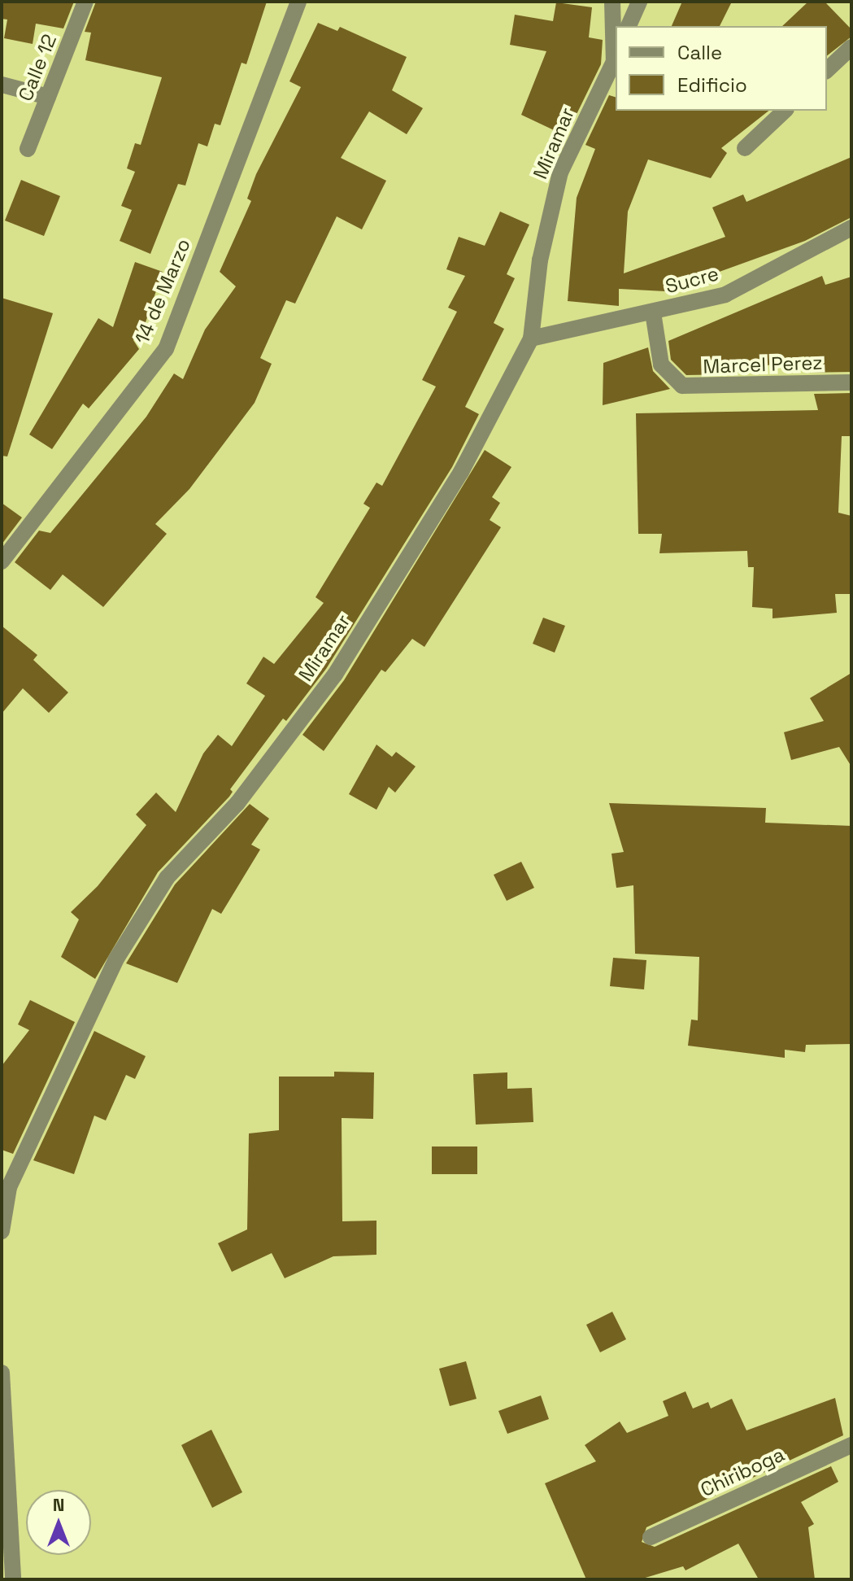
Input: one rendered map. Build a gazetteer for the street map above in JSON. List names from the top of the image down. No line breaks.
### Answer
{"streets":{"street":["Calle 12","Miramar","Sucre","14 de Marzo","Marcel Perez","Chiriboga"]},"crossings":[["Miramar","Sucre"],["Sucre","Marcel Perez"]],"legend":["Calle","Edificio"],"north":"top"}
